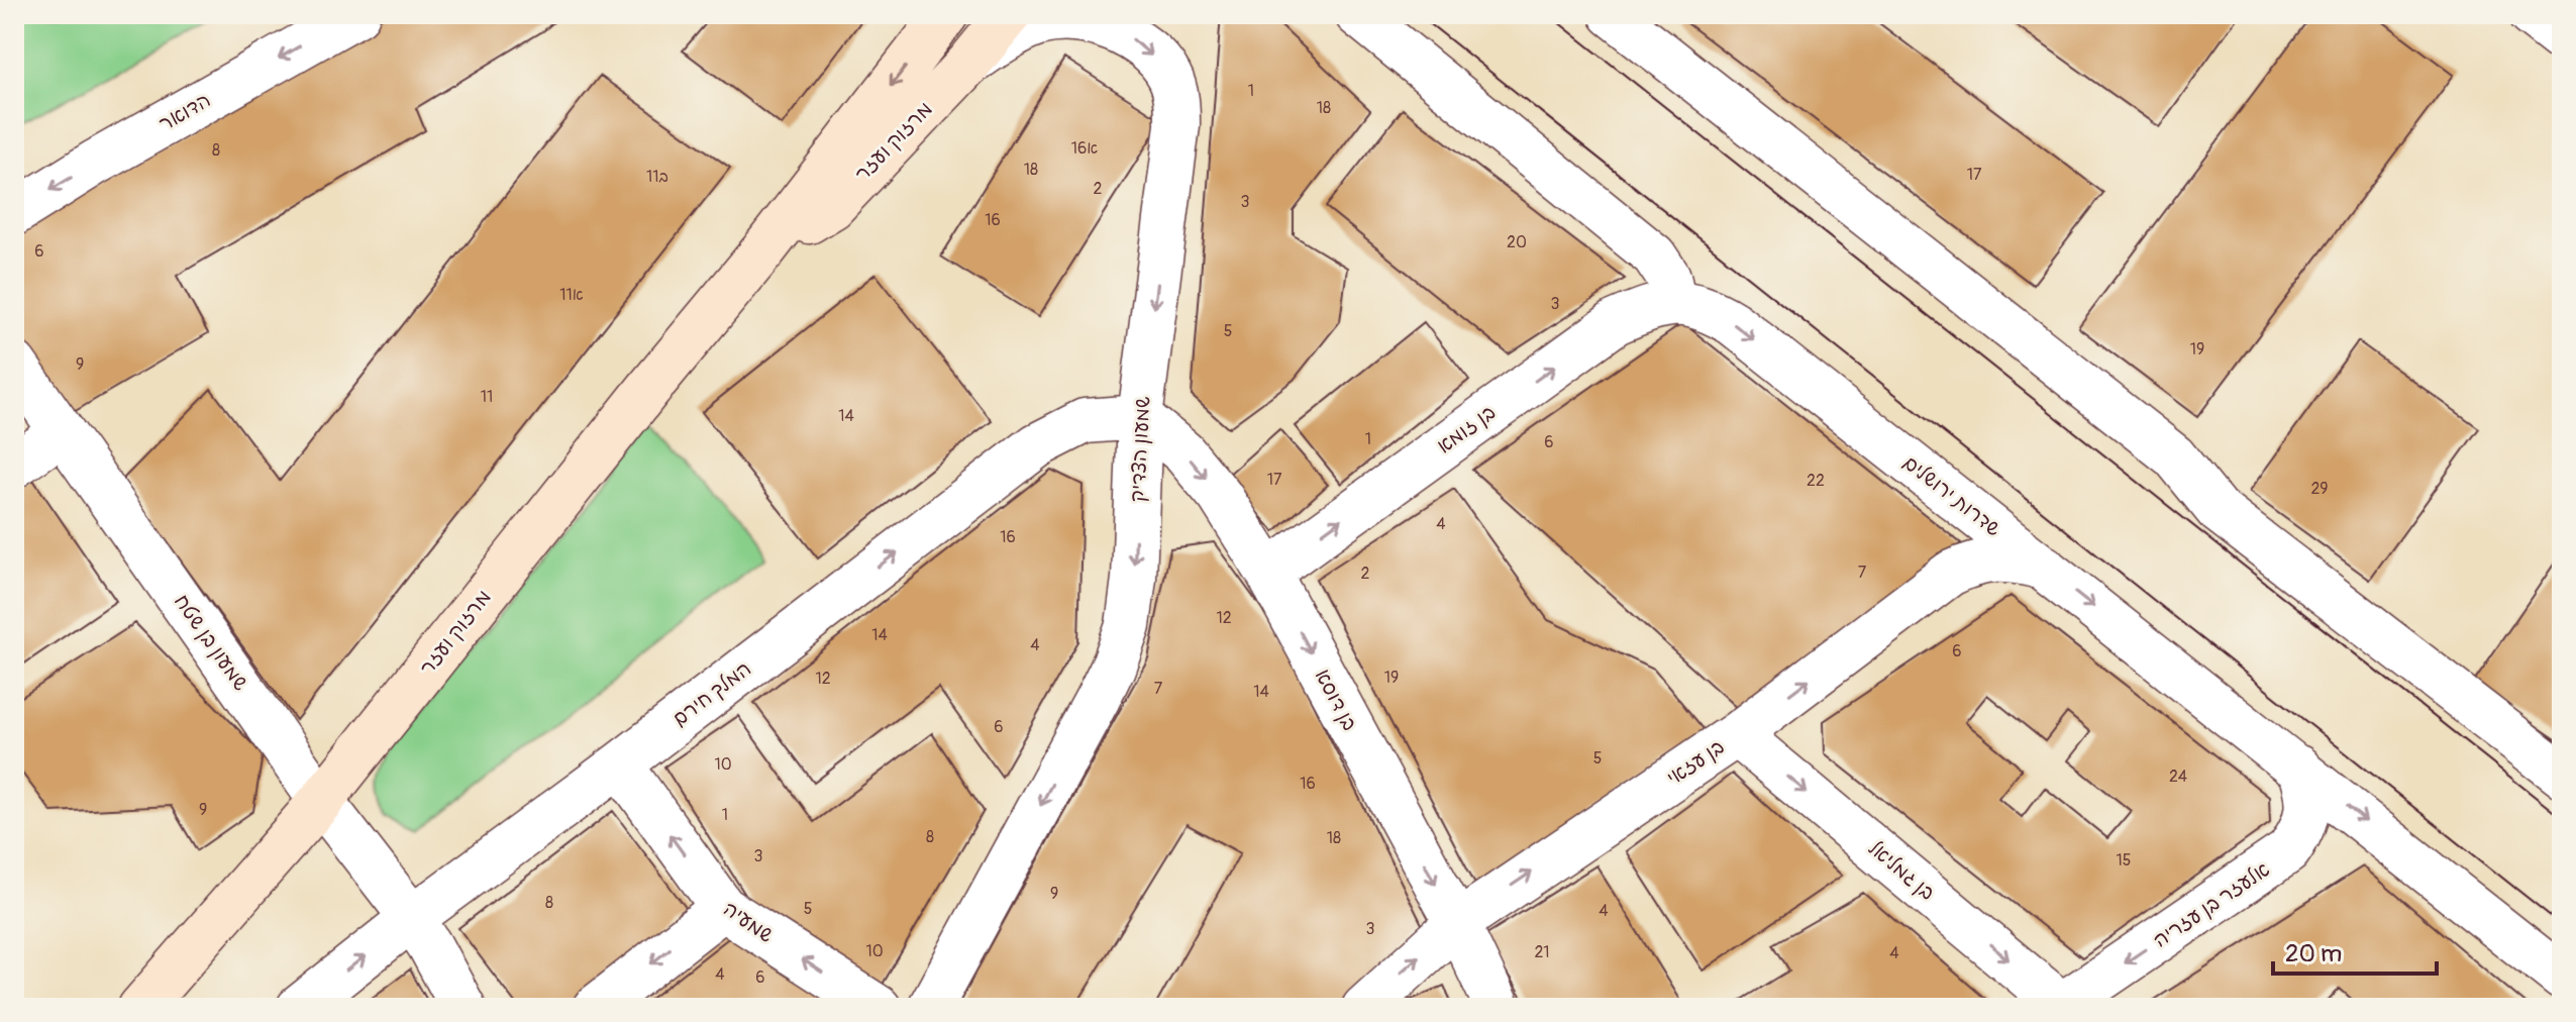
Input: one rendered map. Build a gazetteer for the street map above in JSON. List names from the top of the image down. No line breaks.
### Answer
{"streets":{"main road":["מרזוק ועזר"],"street":["הדואר","בן זומא","שמעון הצדיק","שדרות ירושלים","שמעון בן שטח","המלך חירם","בן דוסא","בן עזאי","בן גמליאל","אלעזר בן עזריה","שמעיה"]},"crossings":[["מרזוק ועזר","שמעון הצדיק"],["מרזוק ועזר","שמעון בן שטח"],["בן זומא","שדרות ירושלים"],["בן זומא","בן דוסא"],["שמעון הצדיק","המלך חירם"],["שמעון הצדיק","בן דוסא"],["שדרות ירושלים","בן עזאי"],["שדרות ירושלים","אלעזר בן עזריה"],["שמעון בן שטח","המלך חירם"],["המלך חירם","בן דוסא"],["המלך חירם","שמעיה"],["בן דוסא","בן עזאי"],["בן עזאי","בן גמליאל"],["בן גמליאל","אלעזר בן עזריה"]],"one_way":["הדואר","בן זומא","המלך חירם","בן דוסא","בן עזאי","בן גמליאל","אלעזר בן עזריה","שמעיה"],"house_numbers":["1","18","16א","8","18","17","11ב","2","3","16","20","6","11א","3","5","19","9","11","14","1","6","17","22","29","4","16","7","2","12","14","4","6","19","12","7","14","6","5","10","24","16","9","1","8","18","3","15","9","8","5","4","3","10","21","4","4","6"],"scale_bar":"20 m"}
